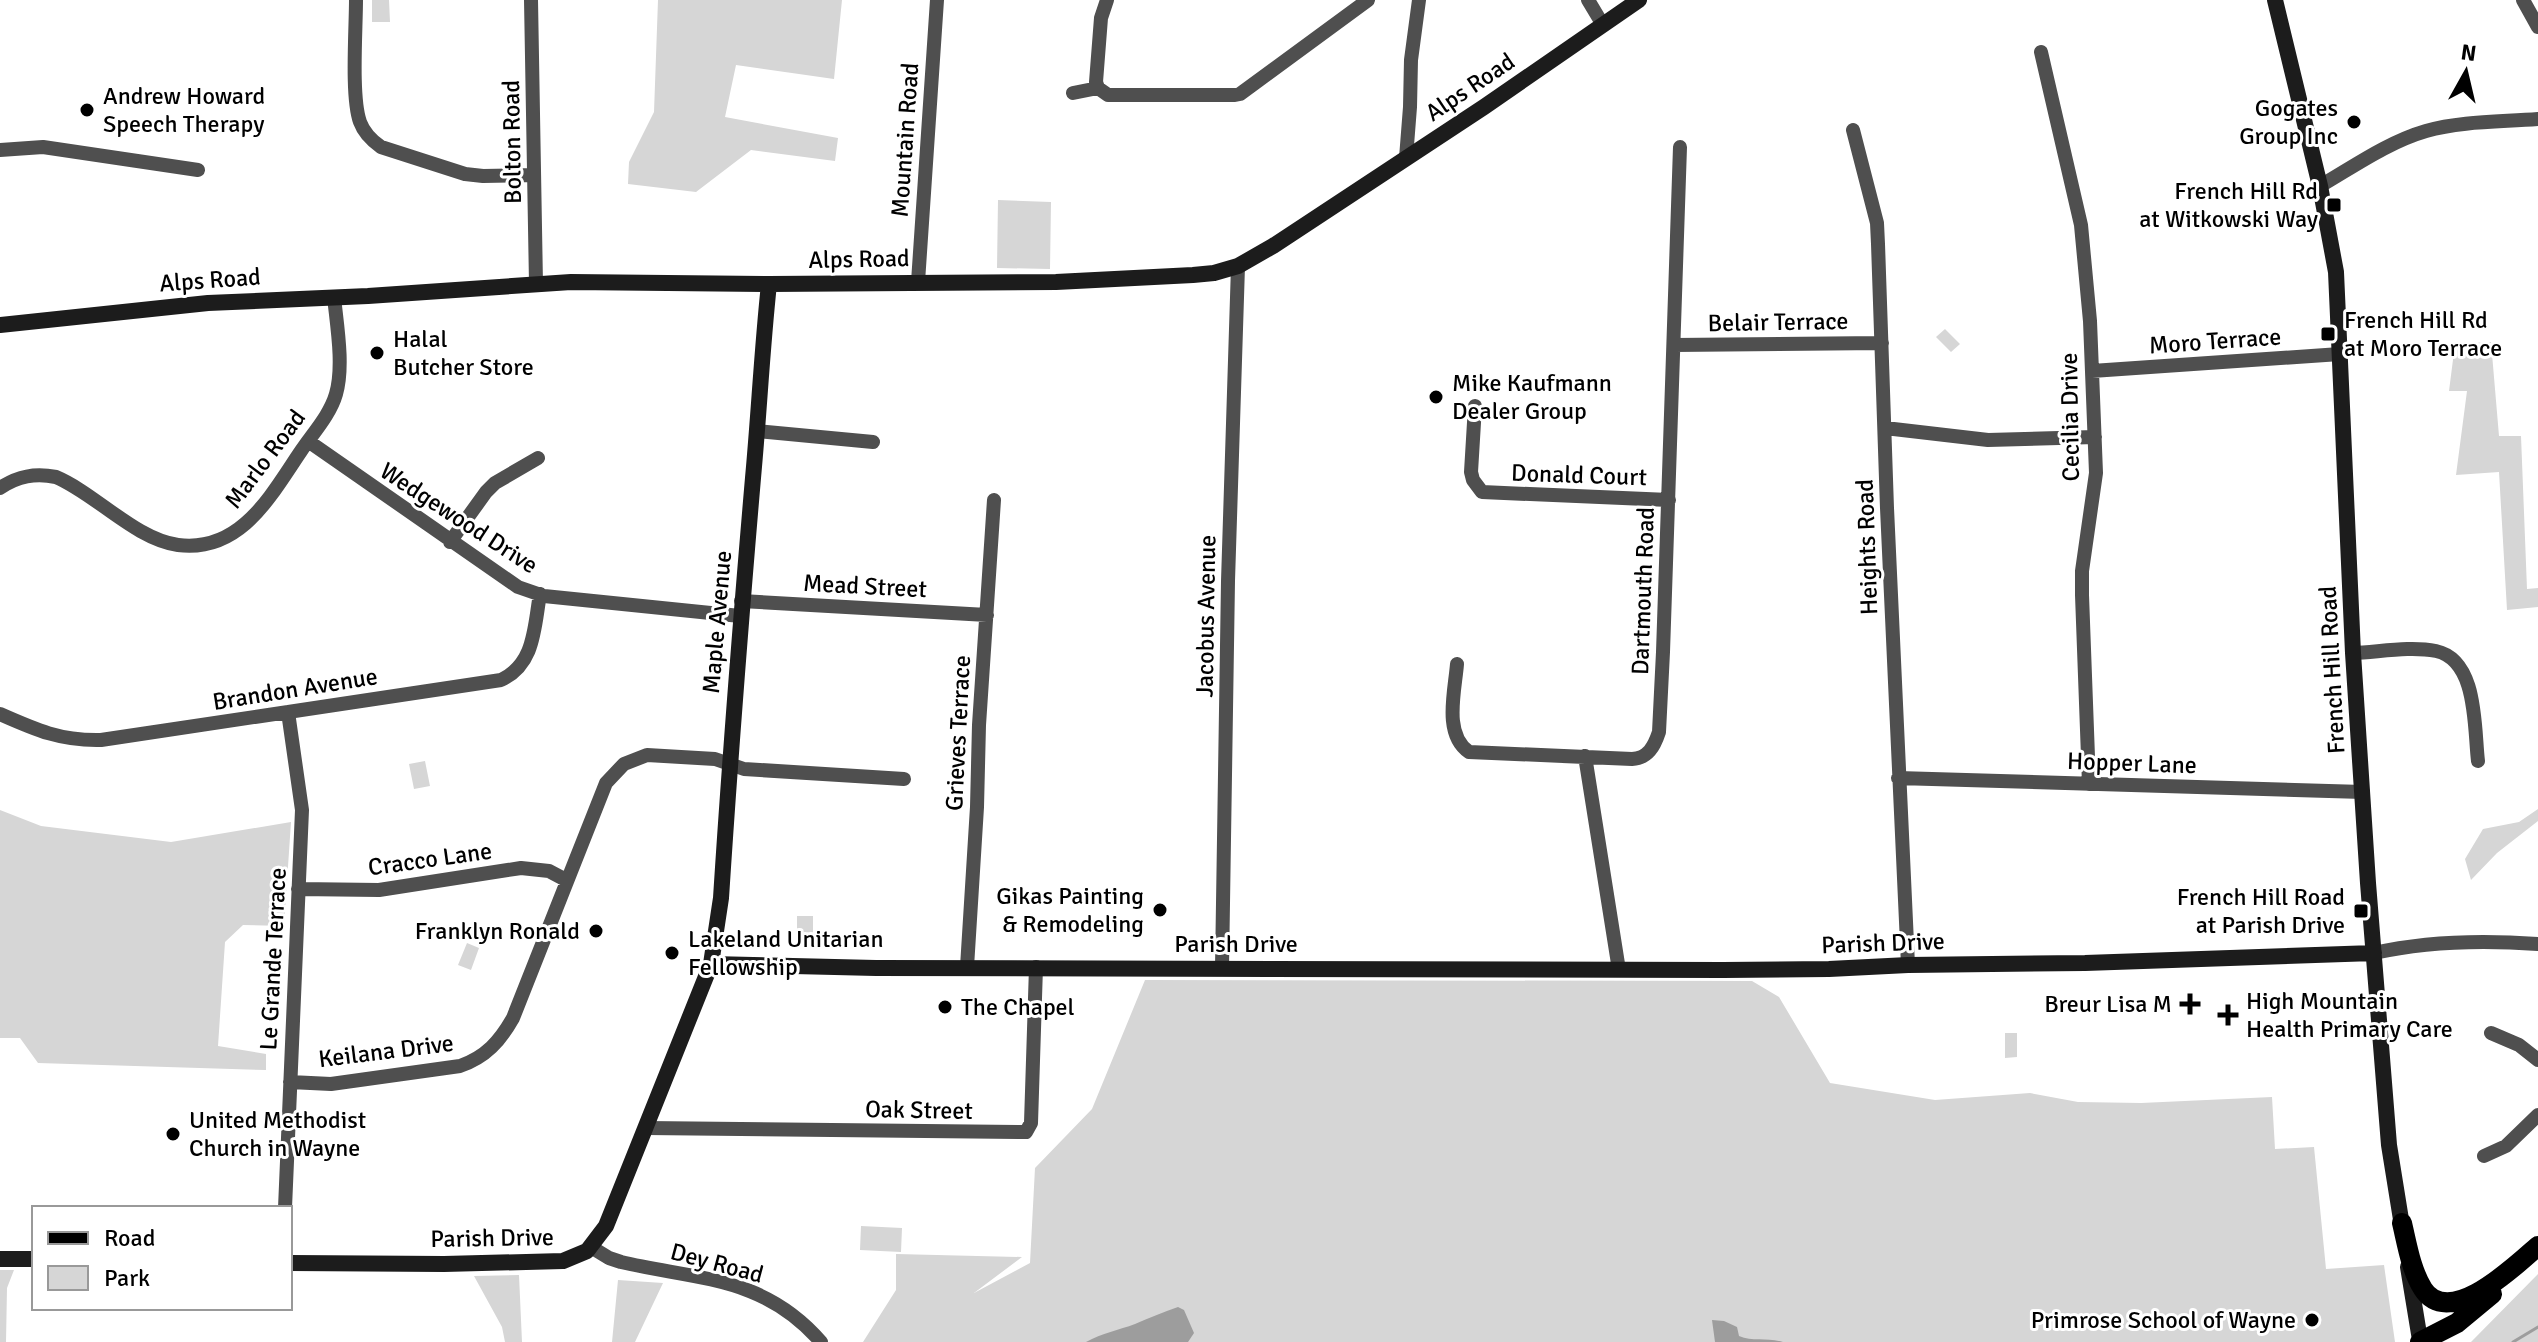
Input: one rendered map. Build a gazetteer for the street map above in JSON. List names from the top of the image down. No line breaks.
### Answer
{"streets":{"main road":["Alps Road","Maple Avenue","French Hill Road","Parish Drive"],"street":["Mountain Road","Bolton Road","Belair Terrace","Moro Terrace","Cecilia Drive","Marlo Road","Donald Court","Wedgewood Drive","Heights Road","Mead Street","Dartmouth Road","Jacobus Avenue","Brandon Avenue","Grieves Terrace","Hopper Lane","Cracco Lane","Le Grande Terrace","Keilana Drive","Oak Street","Dey Road"]},"crossings":[["Alps Road","Mountain Road"],["Alps Road","Bolton Road"],["Alps Road","Marlo Road"],["Alps Road","Jacobus Avenue"],["Alps Road","Maple Avenue"],["Belair Terrace","Heights Road"],["Belair Terrace","Dartmouth Road"],["Moro Terrace","Cecilia Drive"],["Moro Terrace","French Hill Road"],["Cecilia Drive","Hopper Lane"],["Marlo Road","Wedgewood Drive"],["Donald Court","Dartmouth Road"],["Wedgewood Drive","Mead Street"],["Wedgewood Drive","Maple Avenue"],["Wedgewood Drive","Brandon Avenue"],["Heights Road","Hopper Lane"],["Heights Road","Parish Drive"],["Mead Street","Maple Avenue"],["Mead Street","Grieves Terrace"],["Jacobus Avenue","Parish Drive"],["Maple Avenue","Parish Drive"],["Maple Avenue","Keilana Drive"],["French Hill Road","Hopper Lane"],["French Hill Road","Parish Drive"],["Brandon Avenue","Le Grande Terrace"],["Grieves Terrace","Parish Drive"],["Cracco Lane","Le Grande Terrace"],["Cracco Lane","Keilana Drive"],["Parish Drive","Oak Street"],["Parish Drive","Dey Road"],["Le Grande Terrace","Keilana Drive"]],"places":{"other":["Andrew Howard Speech Therapy","Gogates Group Inc","Halal Butcher Store","Mike Kaufmann Dealer Group","Gikas Painting & Remodeling","Franklyn Ronald","Lakeland Unitarian Fellowship","The Chapel","United Methodist Church in Wayne","Primrose School of Wayne"],"transit":["French Hill Rd at Witkowski Way","French Hill Rd at Moro Terrace","French Hill Road at Parish Drive"],"health":["Breur Lisa M","High Mountain Health Primary Care"]},"legend":["Road","Park"],"north":"top"}
